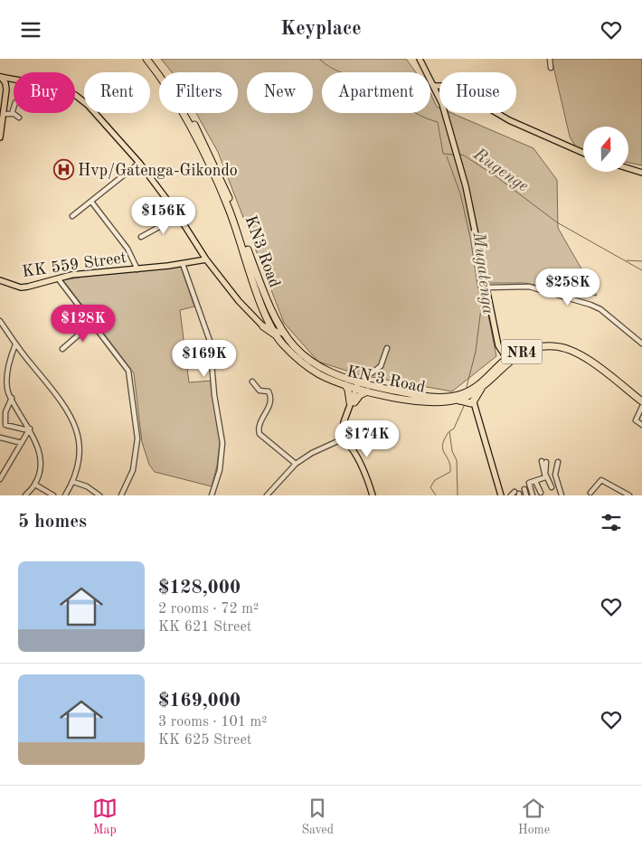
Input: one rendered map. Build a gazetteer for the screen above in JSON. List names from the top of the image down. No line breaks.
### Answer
{"streets":{"highway":["KN3 Road","NR4","KN 3 Road"],"main road":["KK 559 Street"]},"crossings":[["KN3 Road","KN 3 Road"]],"water":["Rugenge","Mugatenga"],"places":{"hospital":["Hvp/Gatenga-Gikondo"]},"north":"top","page":{"header":"Keyplace","chip":["Buy","Rent","Filters","New","Apartment","House"],"price":["$156K","$258K","$128K","$169K","$174K"],"heading":"5 homes","list":[{"name":"$128,000","note":"2 rooms · 72 m² · KK 621 Street"},{"name":"$169,000","note":"3 rooms · 101 m² · KK 625 Street"}],"tabs":["Map","Saved","Home"]}}
